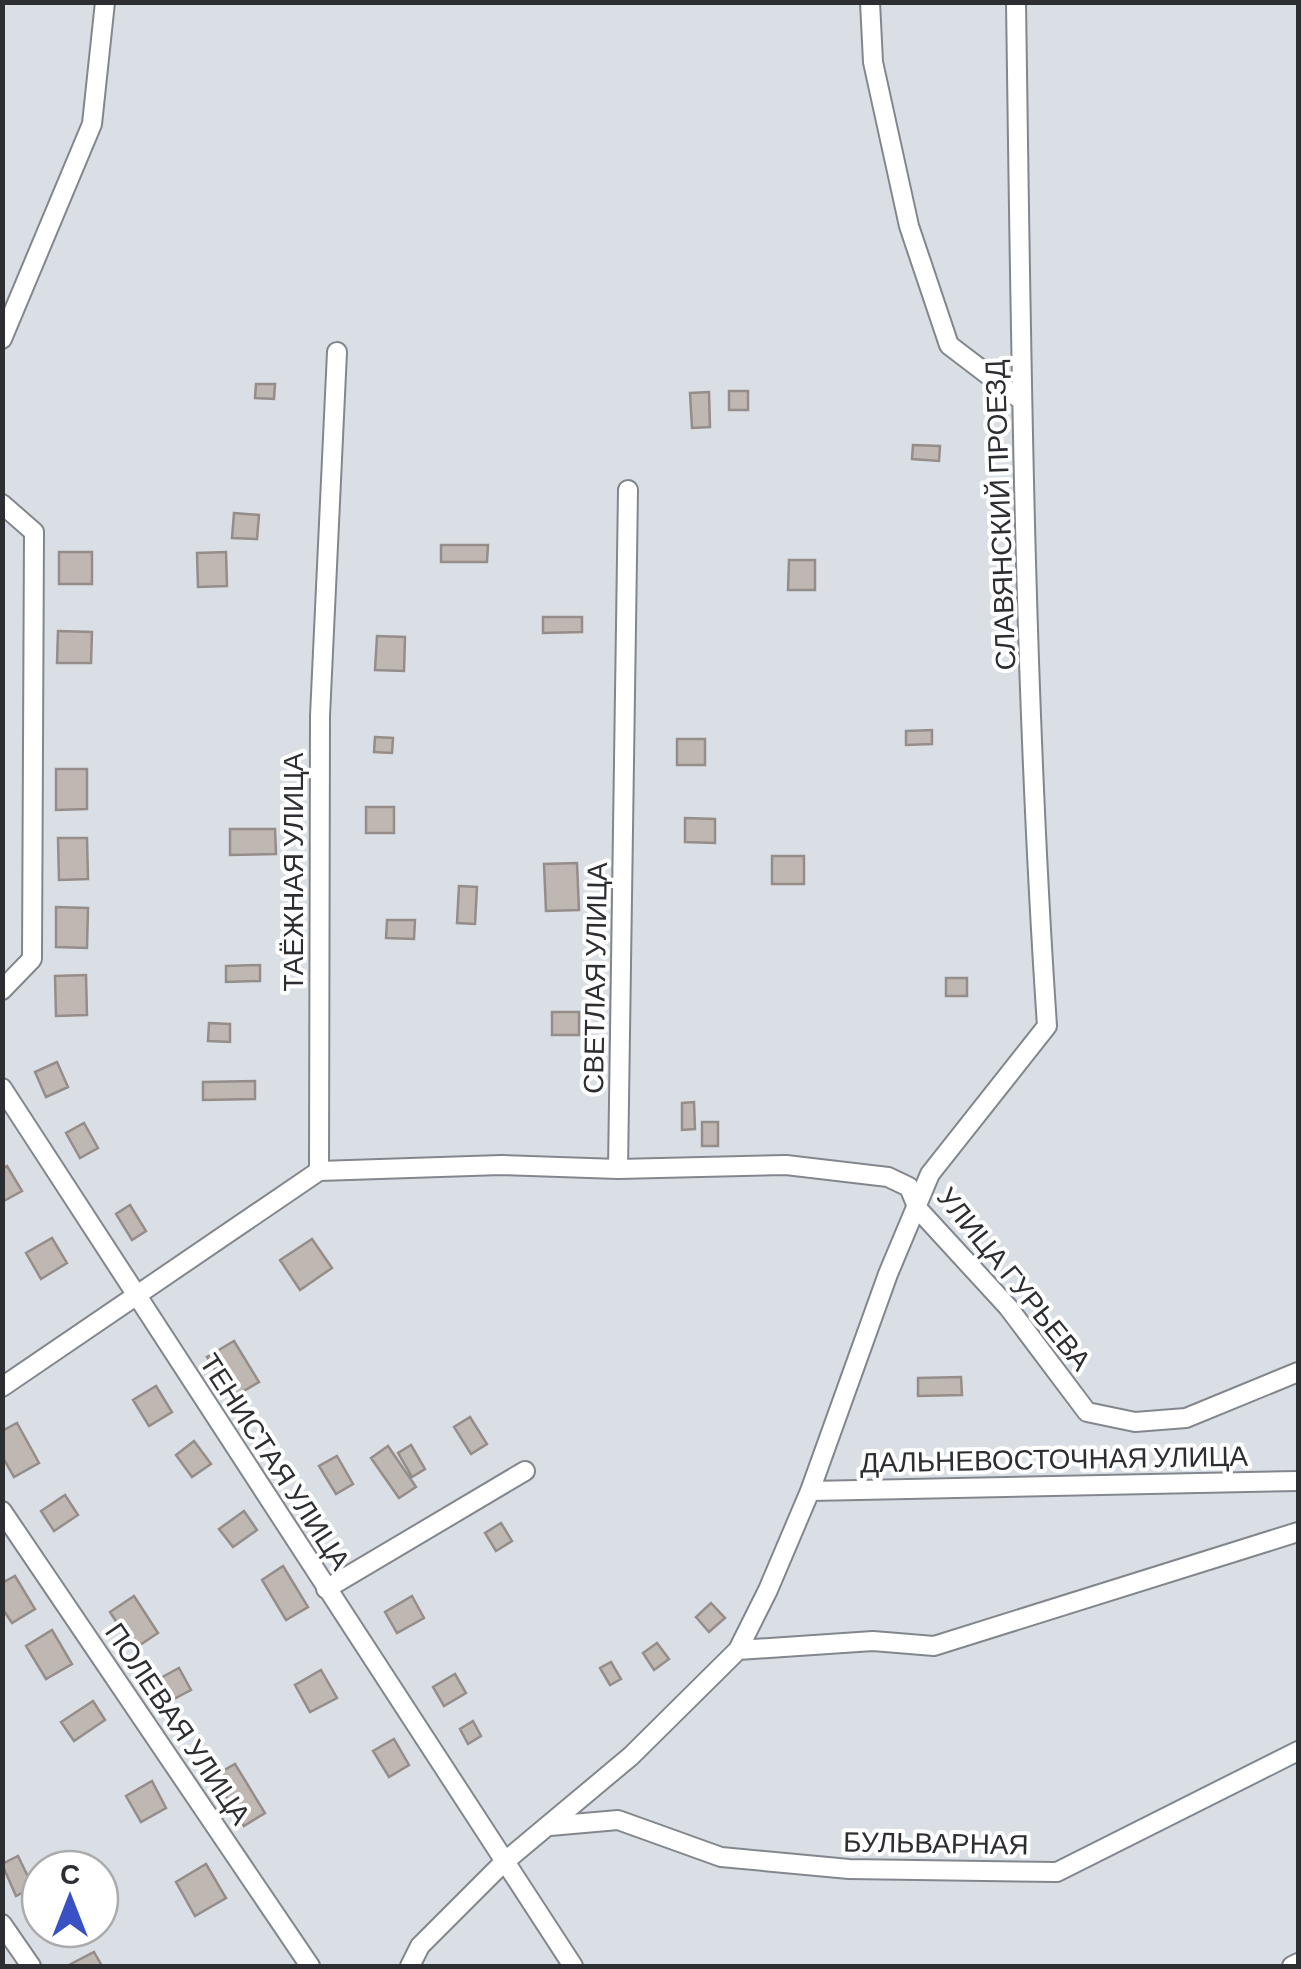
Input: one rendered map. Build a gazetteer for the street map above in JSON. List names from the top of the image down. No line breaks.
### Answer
{"streets":{"street":["СЛАВЯНСКИЙ ПРОЕЗД","ТАЁЖНАЯ УЛИЦА","СВЕТЛАЯ УЛИЦА","УЛИЦА ГУРЬЕВА","ДАЛЬНЕВОСТОЧНАЯ УЛИЦА","ТЕНИСТАЯ УЛИЦА","ПОЛЕВАЯ УЛИЦА","БУЛЬВАРНАЯ"]},"crossings":[["СЛАВЯНСКИЙ ПРОЕЗД","УЛИЦА ГУРЬЕВА"],["СВЕТЛАЯ УЛИЦА","УЛИЦА ГУРЬЕВА"]],"north":"top"}
